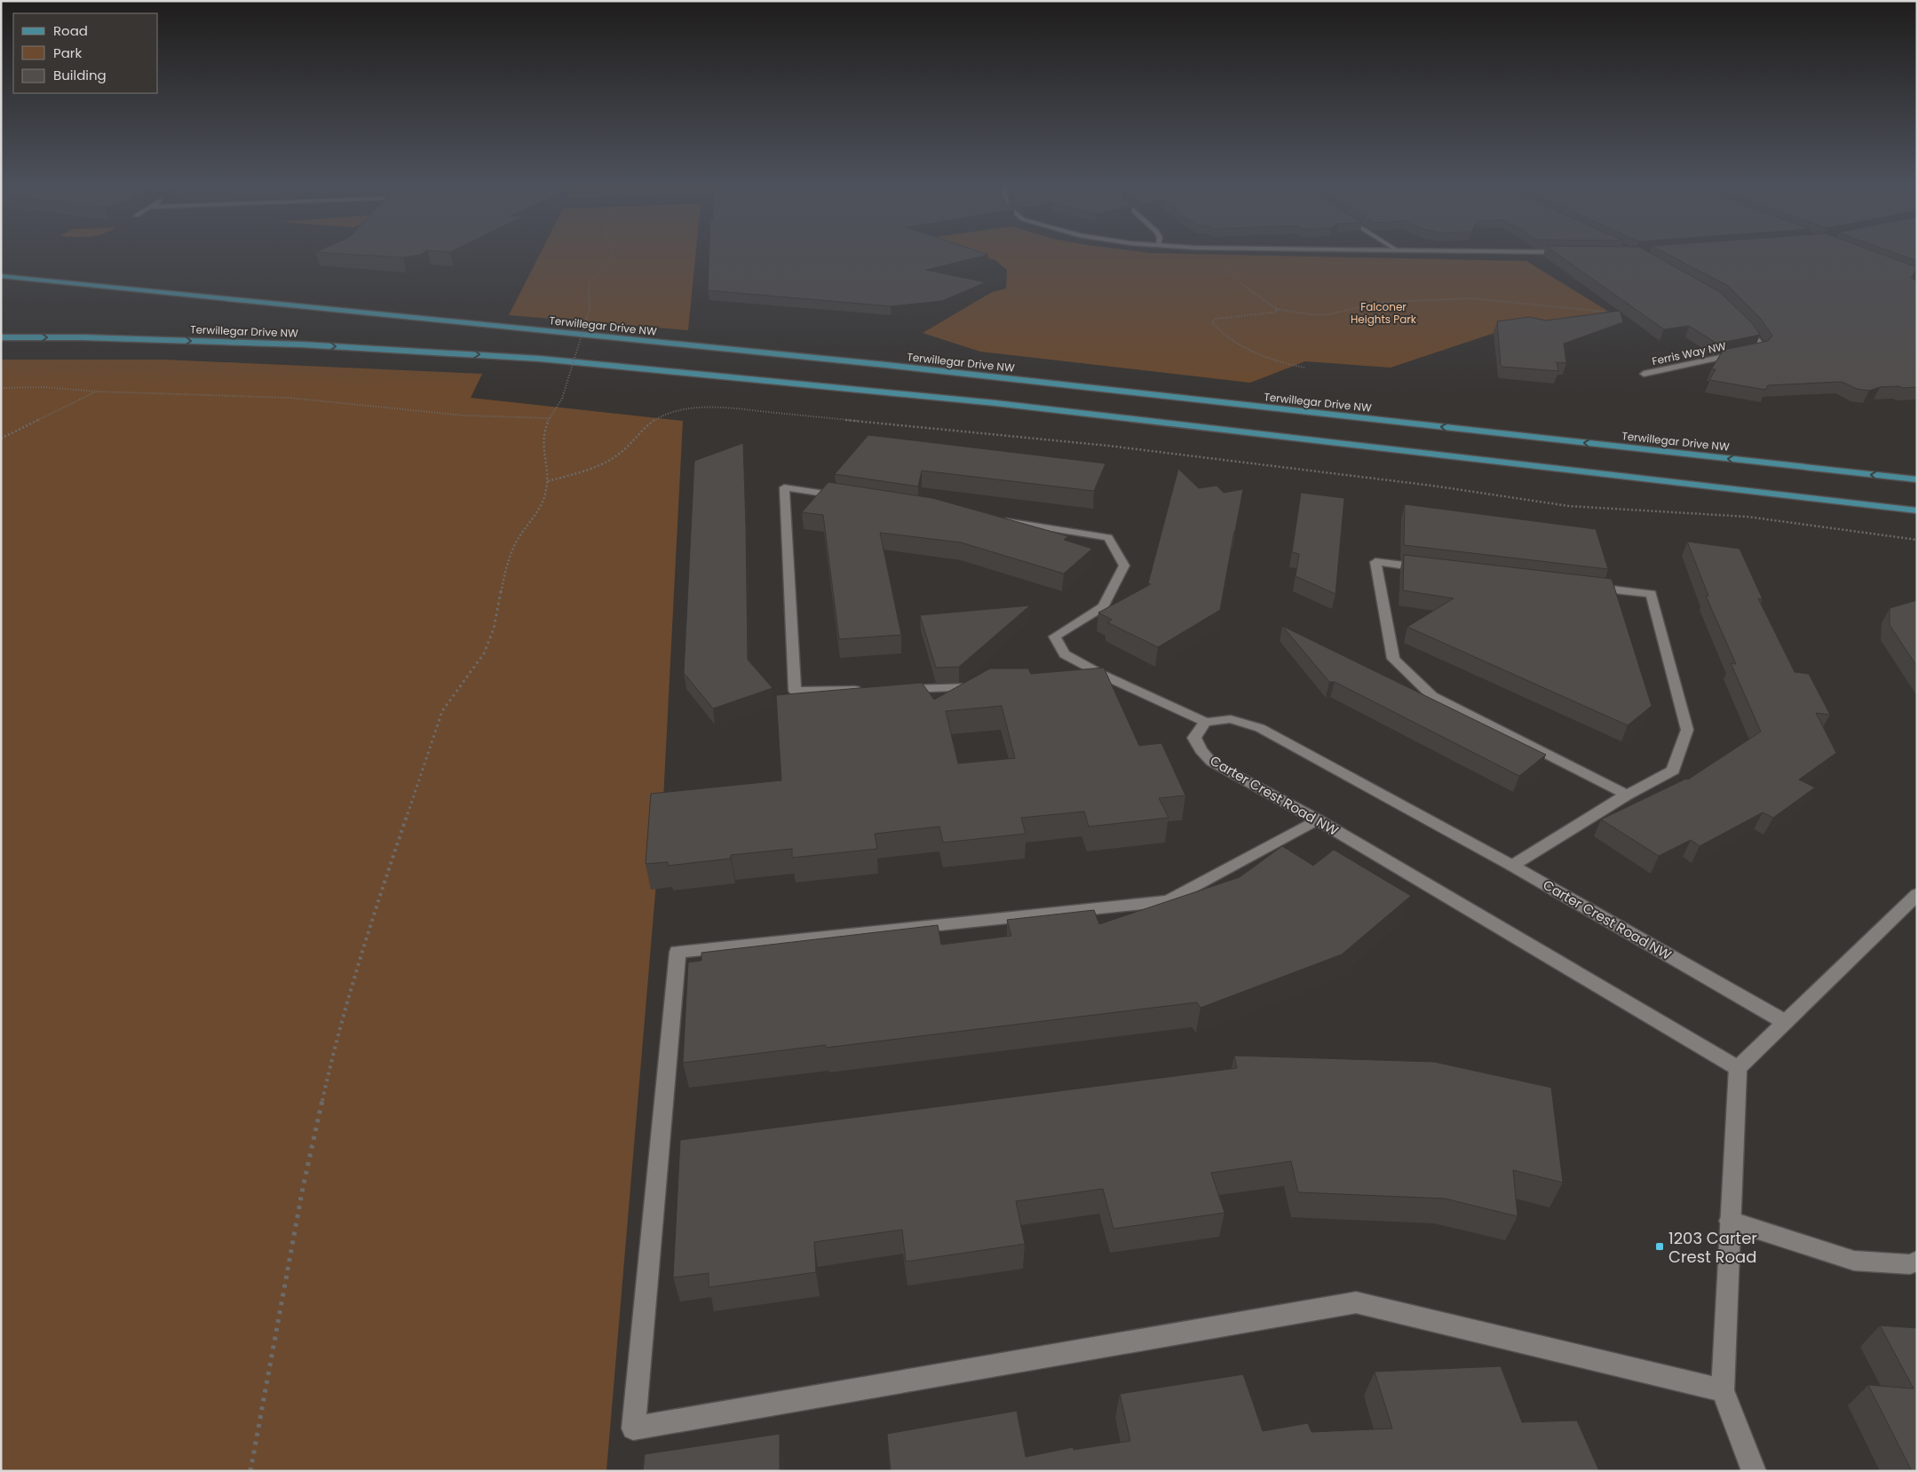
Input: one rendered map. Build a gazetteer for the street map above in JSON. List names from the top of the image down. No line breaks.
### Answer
{"streets":{"main road":["Terwillegar Drive NW"],"street":["Ferris Way NW","Carter Crest Road NW"]},"parks":["Falconer Heights Park"],"places":{"transit":["1203 Carter Crest Road"]},"legend":["Road","Park","Building"]}
